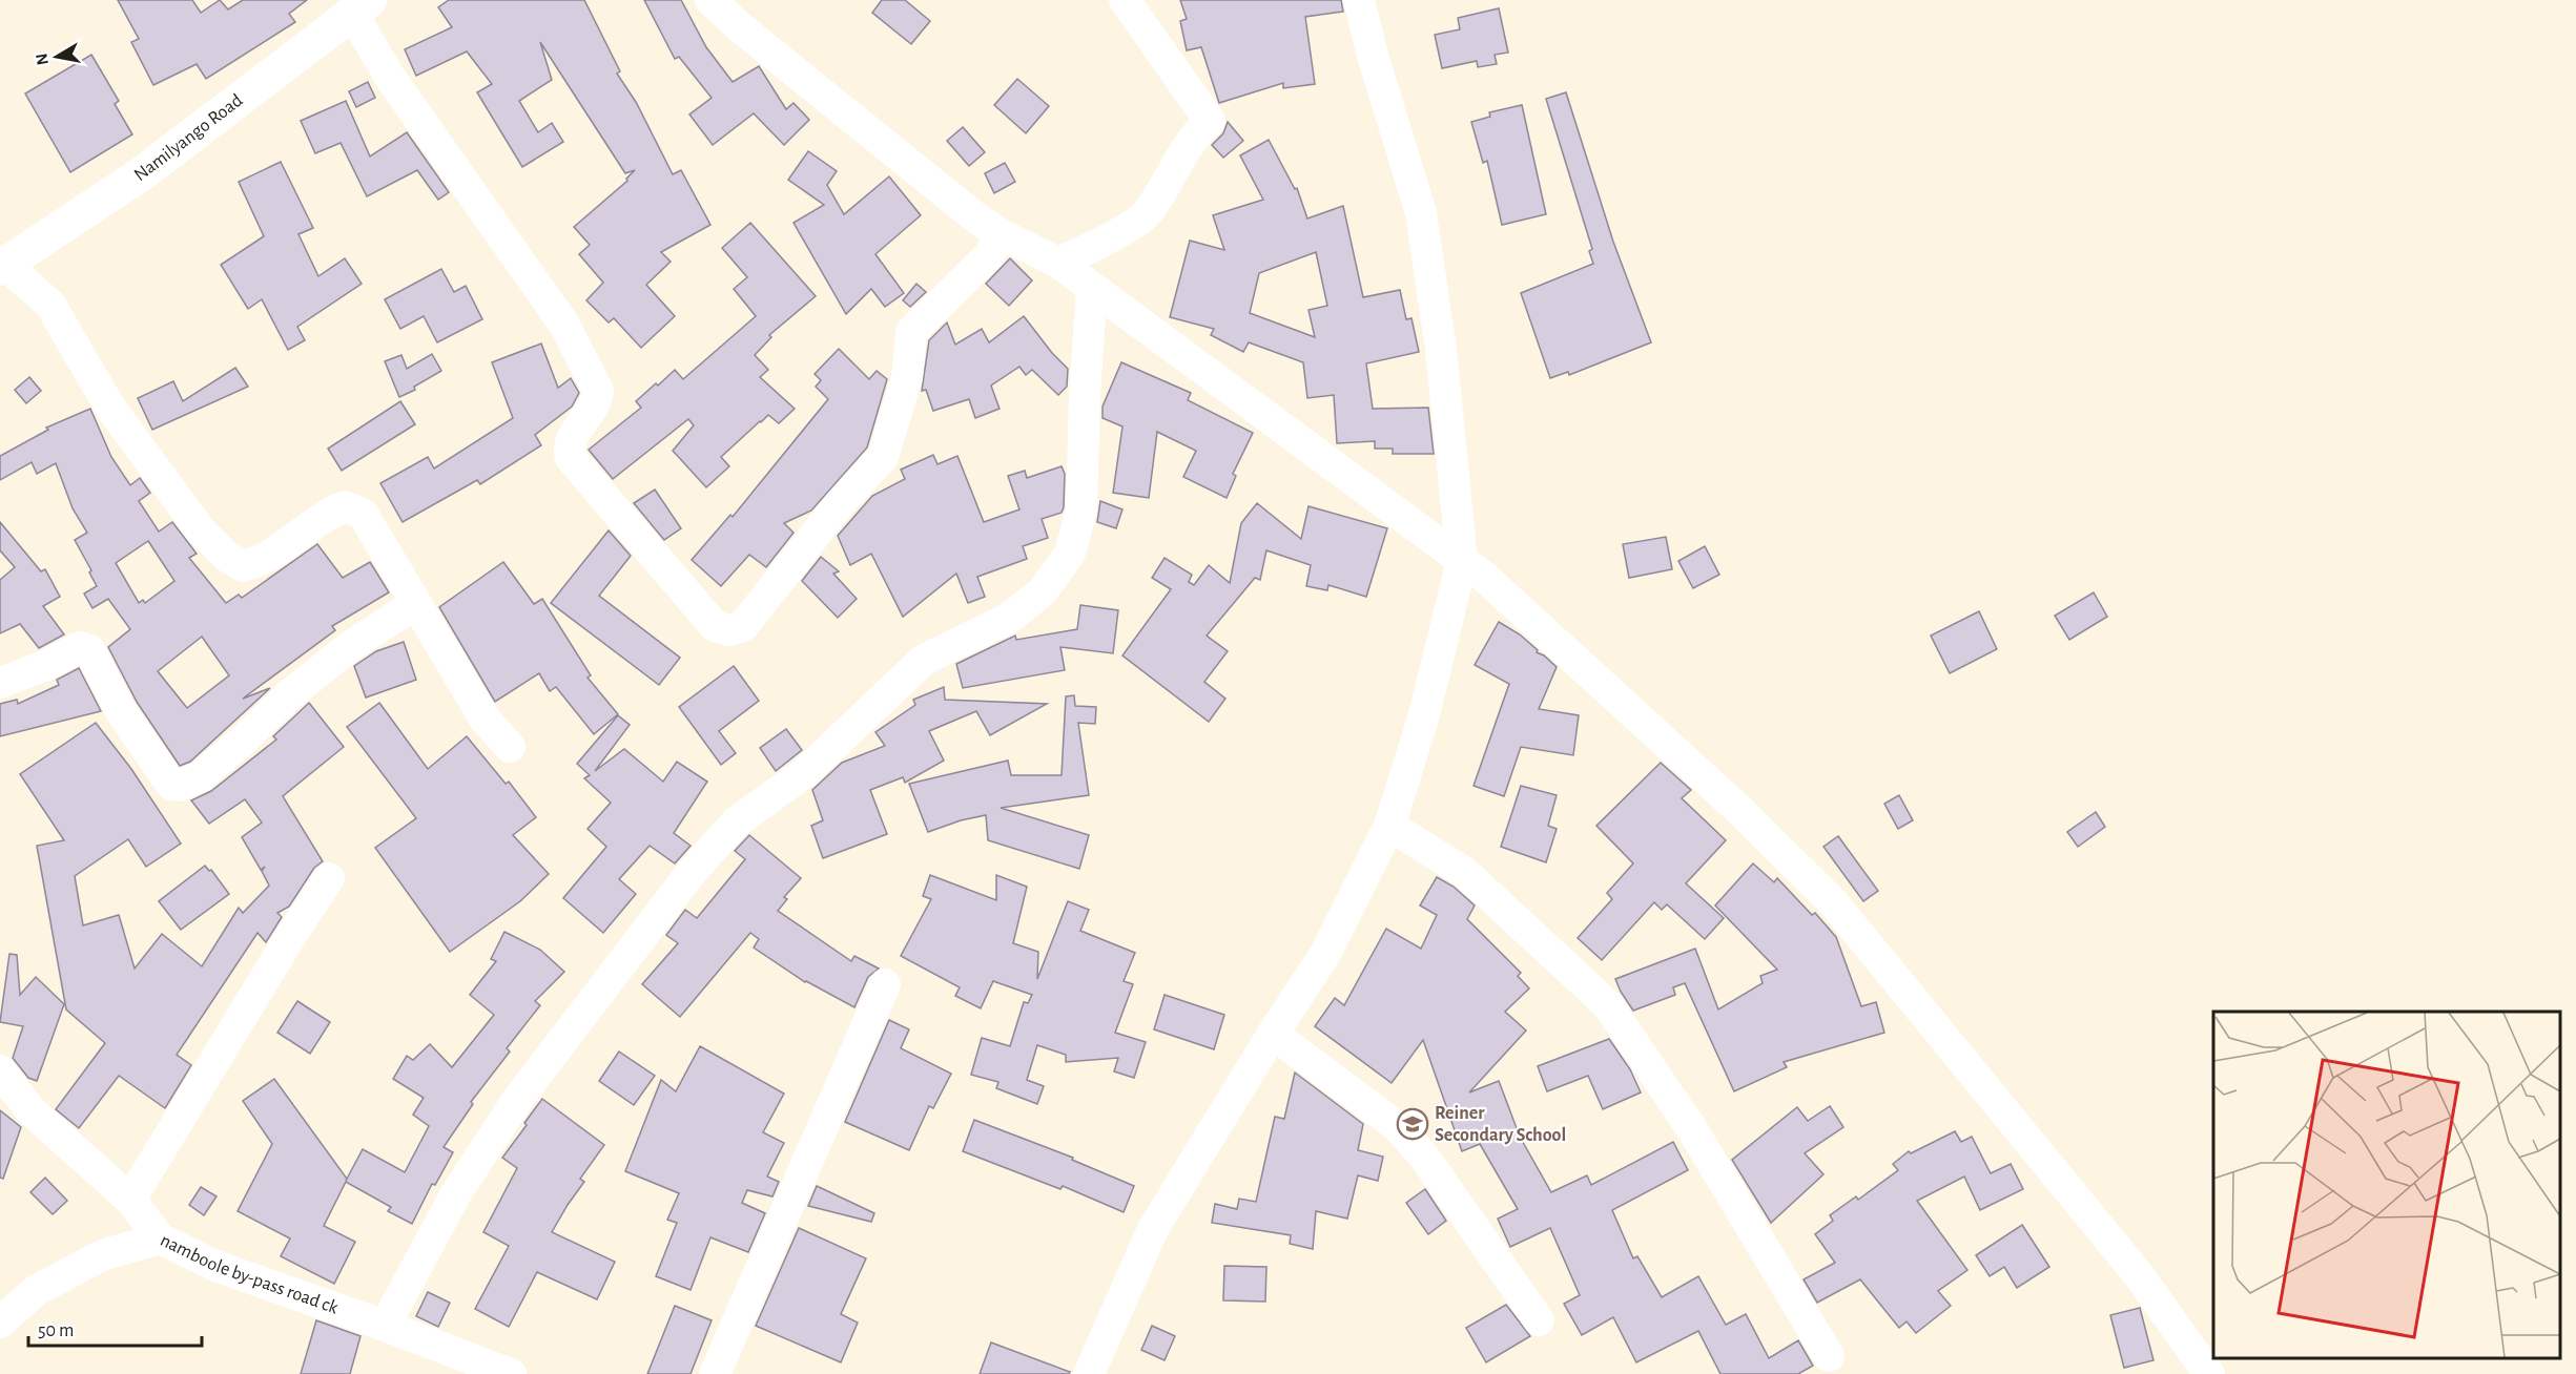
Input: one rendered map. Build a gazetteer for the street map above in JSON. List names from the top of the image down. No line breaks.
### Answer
{"streets":{"main road":["Namilyango Road"],"street":["namboole by-pass road ck"]},"places":{"school or university":["Reiner Secondary School"]},"scale_bar":"50 m","north":"left"}
